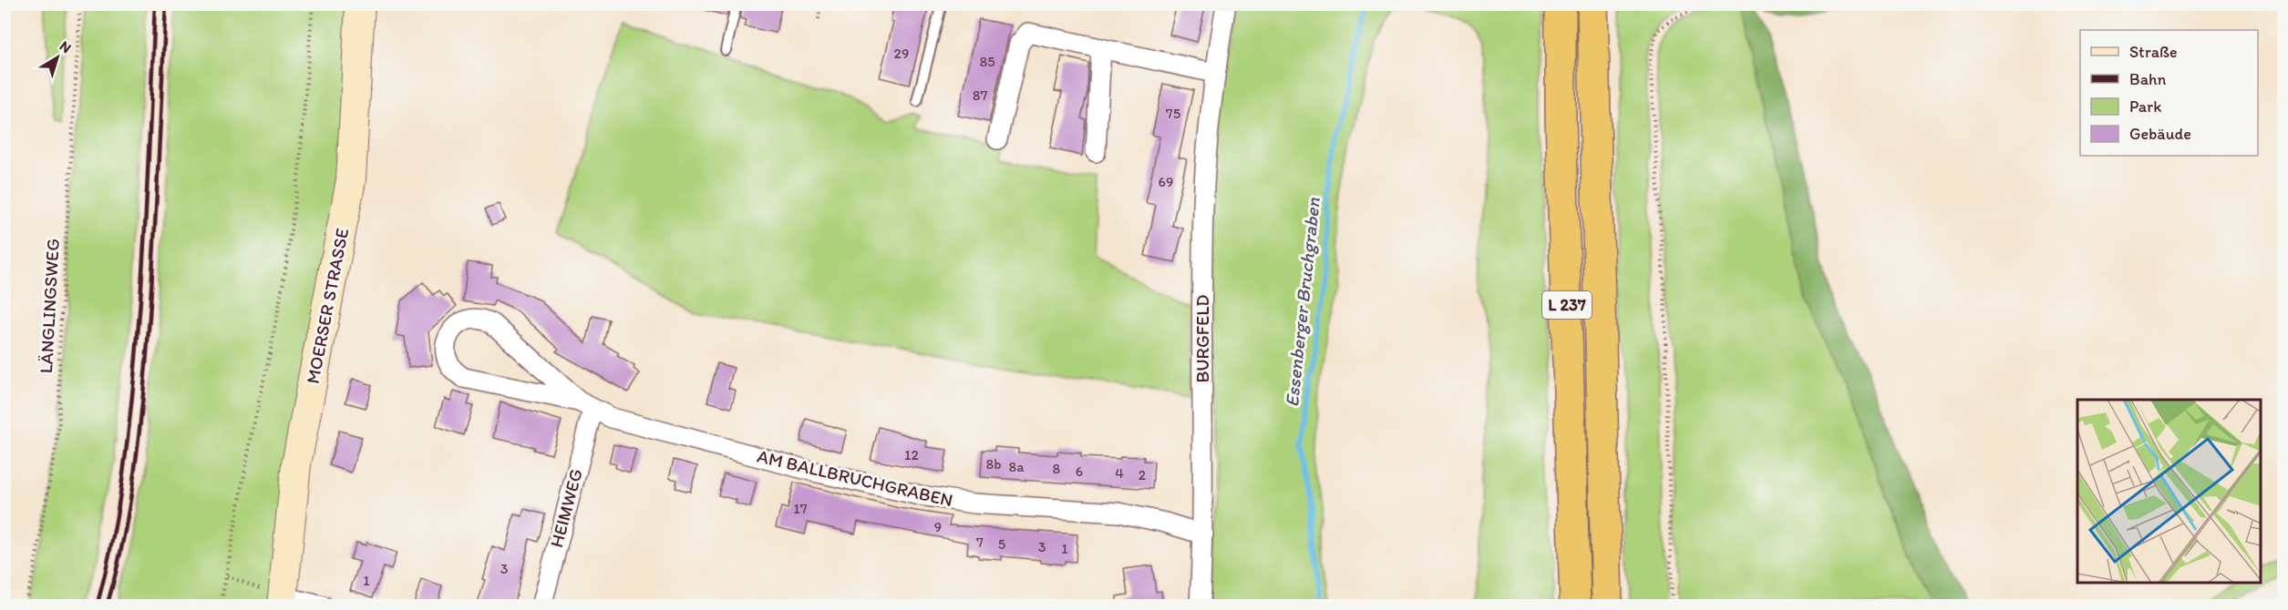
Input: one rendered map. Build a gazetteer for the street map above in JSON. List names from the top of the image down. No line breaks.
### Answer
{"streets":{"highway":["L 237"],"street":["MOERSER STRASSE","BURGFELD","AM BALLBRUCHGRABEN","HEIMWEG"],"path":["LÄNGLINGSWEG"]},"crossings":[["BURGFELD","AM BALLBRUCHGRABEN"],["AM BALLBRUCHGRABEN","HEIMWEG"]],"water":["Essenberger Bruchgraben"],"house_numbers":["29","85","87","75","69","12","8b","8a","8","6","4","2","17","9","7","5","3","1","3","1"],"legend":["Straße","Bahn","Park","Gebäude"],"north":"top right"}
